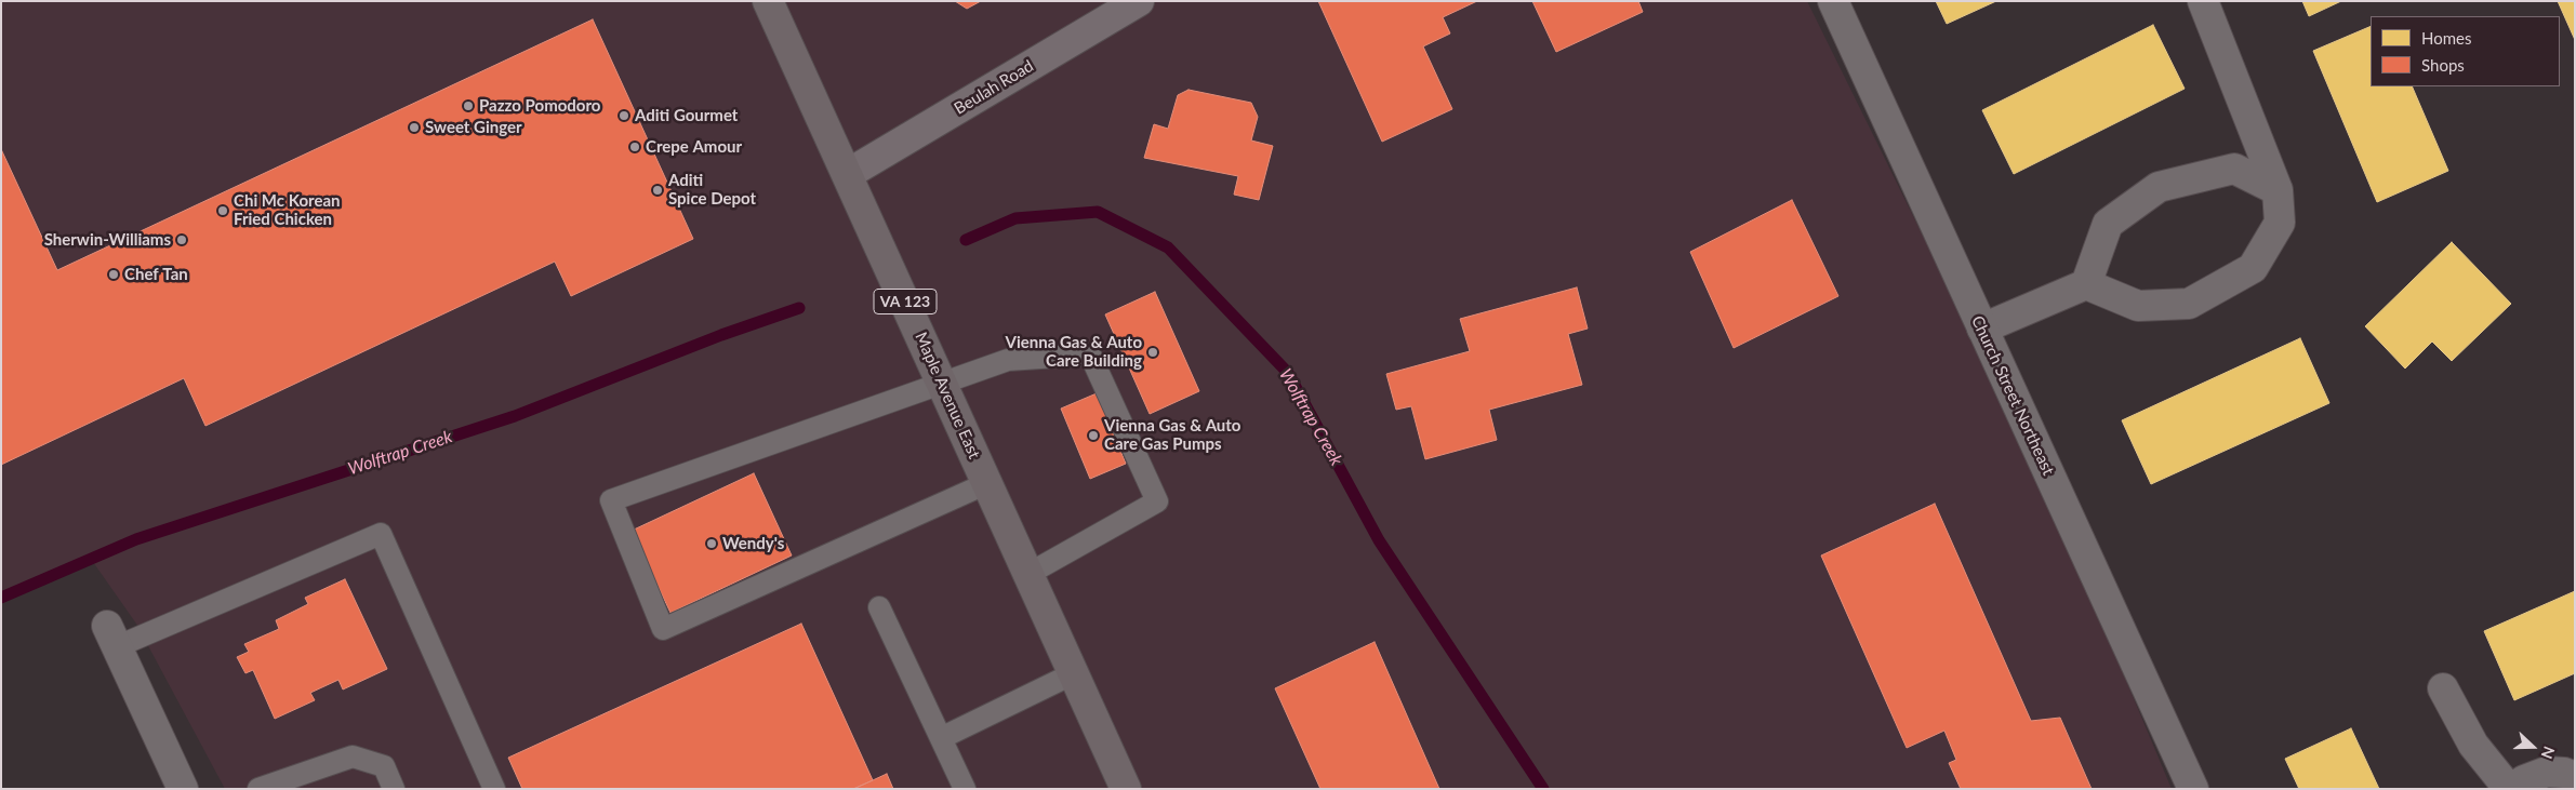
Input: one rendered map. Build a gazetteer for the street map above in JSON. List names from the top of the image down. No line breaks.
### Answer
{"streets":{"main road":["Beulah Road","VA 123","Maple Avenue East"],"street":["Church Street Northeast"]},"crossings":[["Beulah Road","Maple Avenue East"]],"water":["Wolftrap Creek"],"places":["Pazzo Pomodoro","Aditi Gourmet","Sweet Ginger","Crepe Amour","Aditi Spice Depot","Chi Mc Korean Fried Chicken","Sherwin-Williams","Chef Tan","Vienna Gas & Auto Care Building","Vienna Gas & Auto Care Gas Pumps","Wendy's"],"legend":["Homes","Shops"],"north":"right"}
